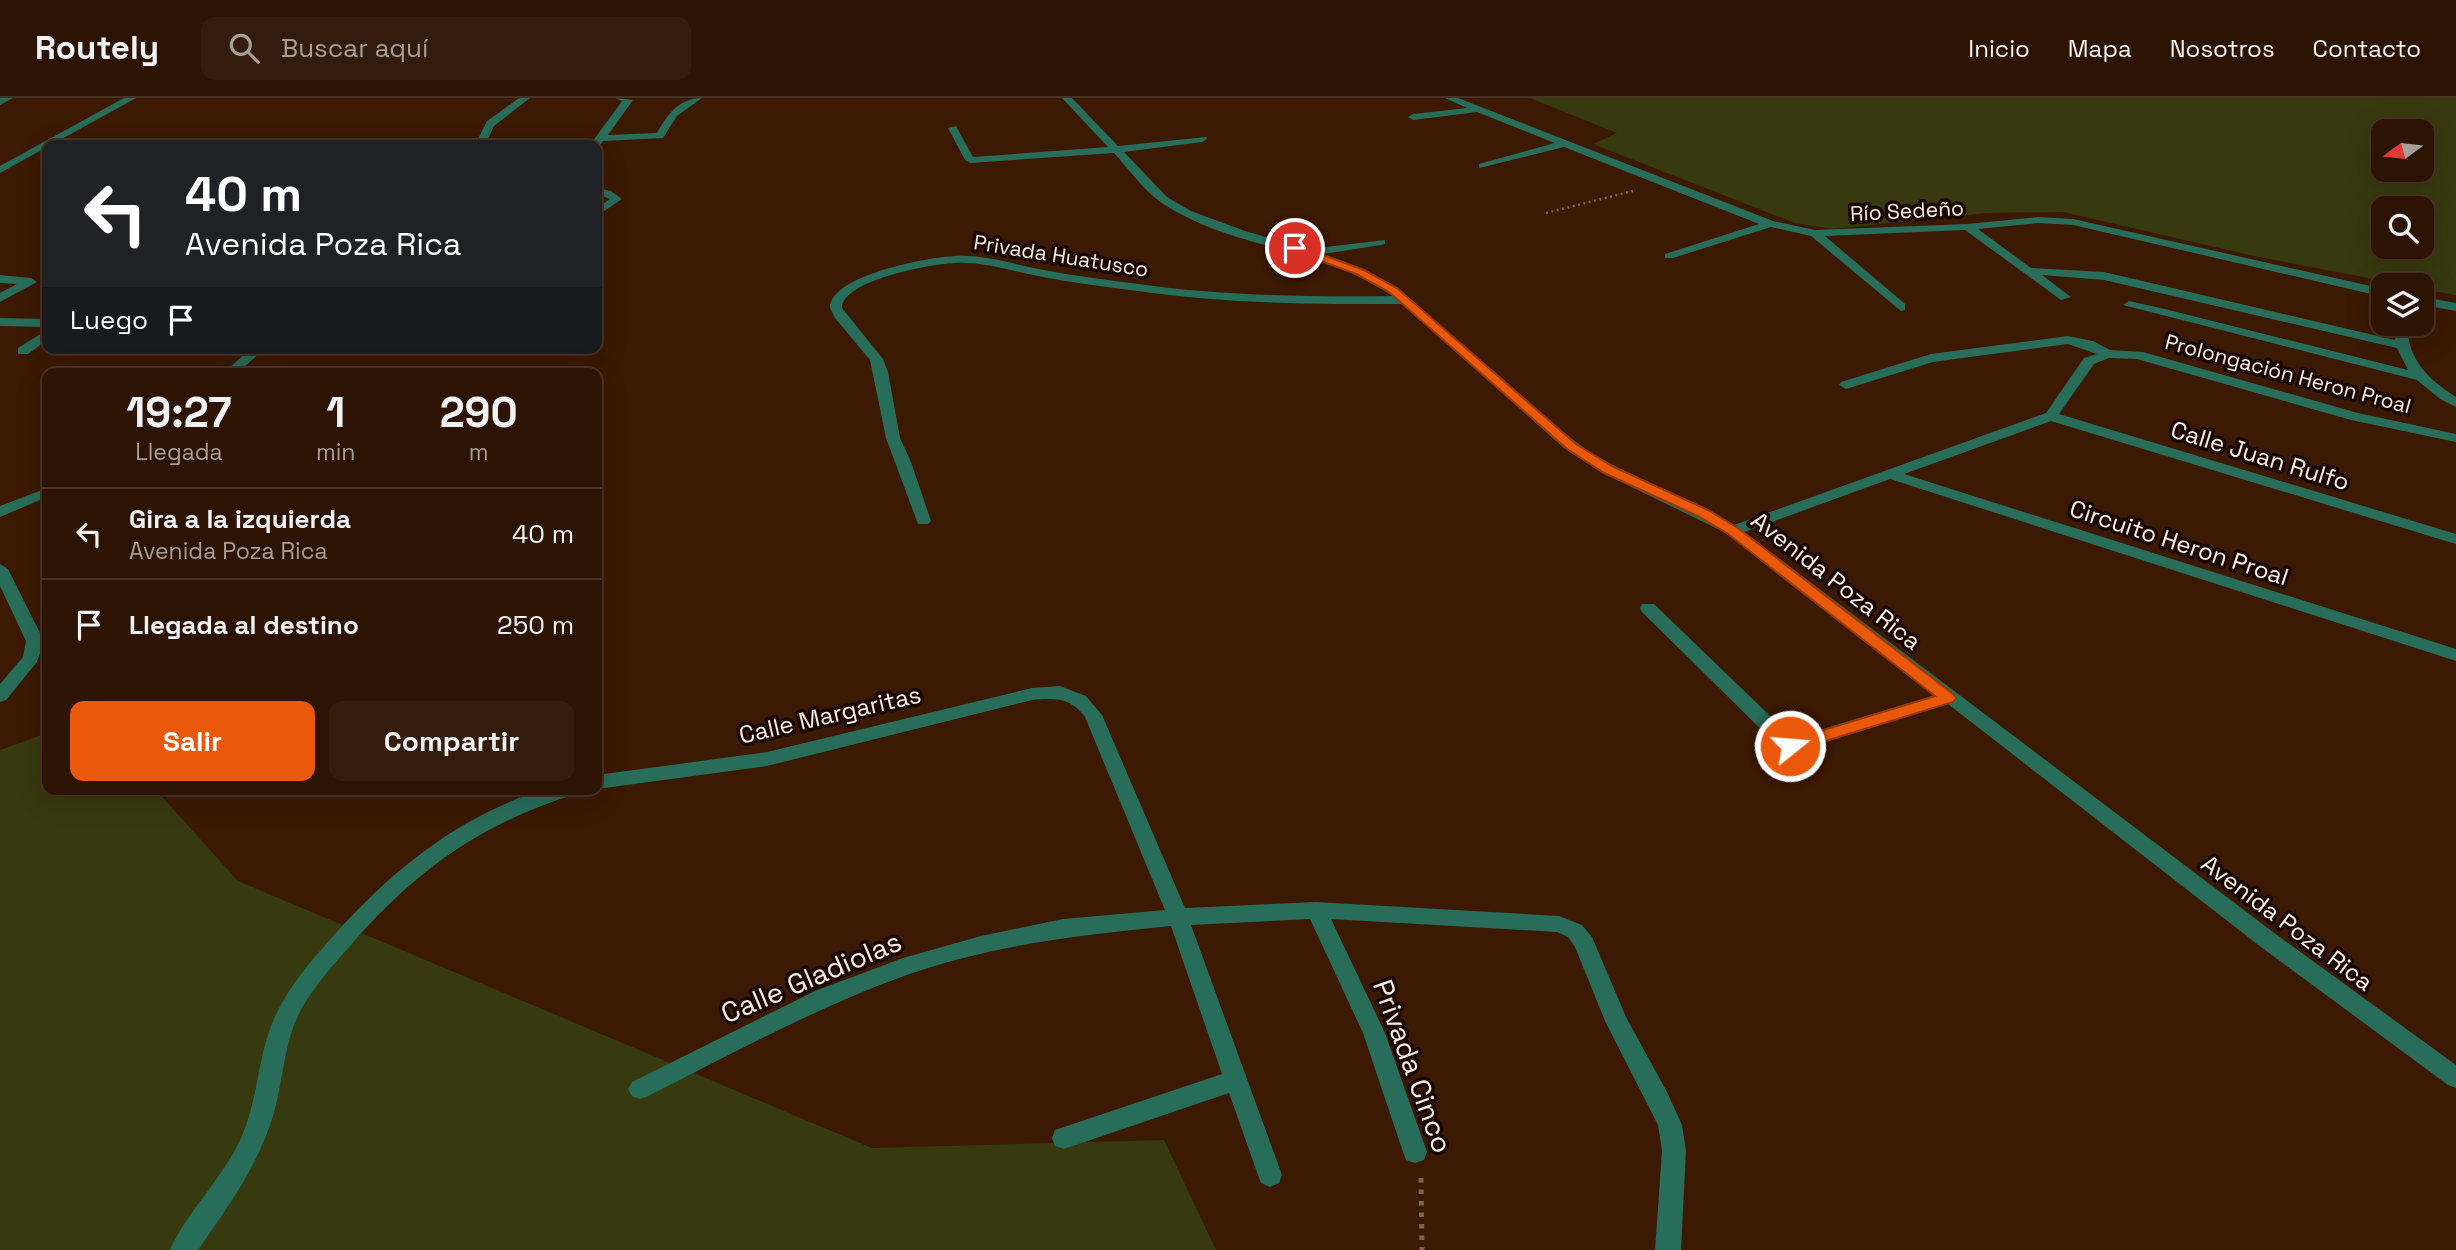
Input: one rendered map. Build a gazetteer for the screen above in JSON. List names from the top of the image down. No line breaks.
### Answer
{"streets":{"street":["Río Sedeño","Privada Huatusco","Prolongación Heron Proal","Calle Juan Rulfo","Circuito Heron Proal","Avenida Poza Rica","Calle Margaritas","Calle Gladiolas","Privada Cinco"]},"crossings":[["Privada Huatusco","Avenida Poza Rica"],["Calle Margaritas","Calle Gladiolas"],["Calle Gladiolas","Privada Cinco"]],"north":"left","page":{"header":"Routely","search":"Buscar aquí","nav":["Inicio","Mapa","Nosotros","Contacto"],"turn":["40 m","Avenida Poza Rica"],"then":"Luego","eta":["19:27","Llegada","1","min","290","m"],"list":[{"name":"Gira a la izquierda","note":"Avenida Poza Rica","value":"40 m"},{"name":"Llegada al destino","value":"250 m"}],"buttons":["Salir","Compartir"]}}
